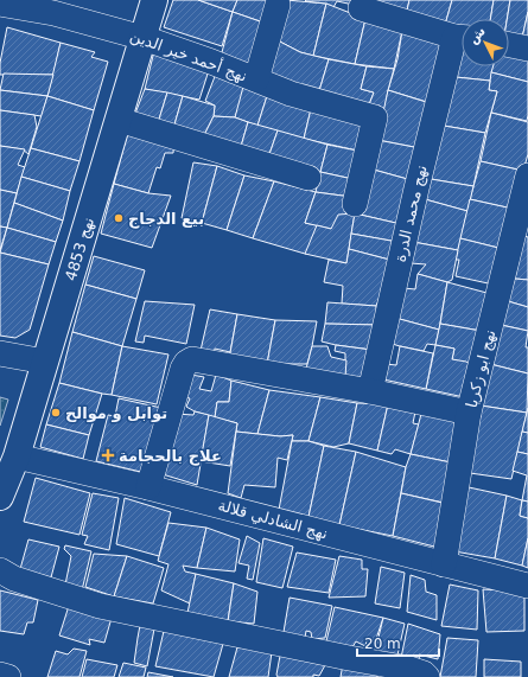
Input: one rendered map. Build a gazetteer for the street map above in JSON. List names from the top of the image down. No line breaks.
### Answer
{"streets":{"street":["نهج أحمد خير الدين","نهج محمد الدرة","نهج 4853","نهج ابو زكريا","نهج الشادلي قلالة"]},"crossings":[["نهج أحمد خير الدين","نهج 4853"],["نهج 4853","نهج الشادلي قلالة"],["نهج ابو زكريا","نهج الشادلي قلالة"]],"places":{"other":["بيع الدجاج","توابل و موالح"],"health":["علاج بالحجامة"]},"scale_bar":"20 m","north":"top left"}
